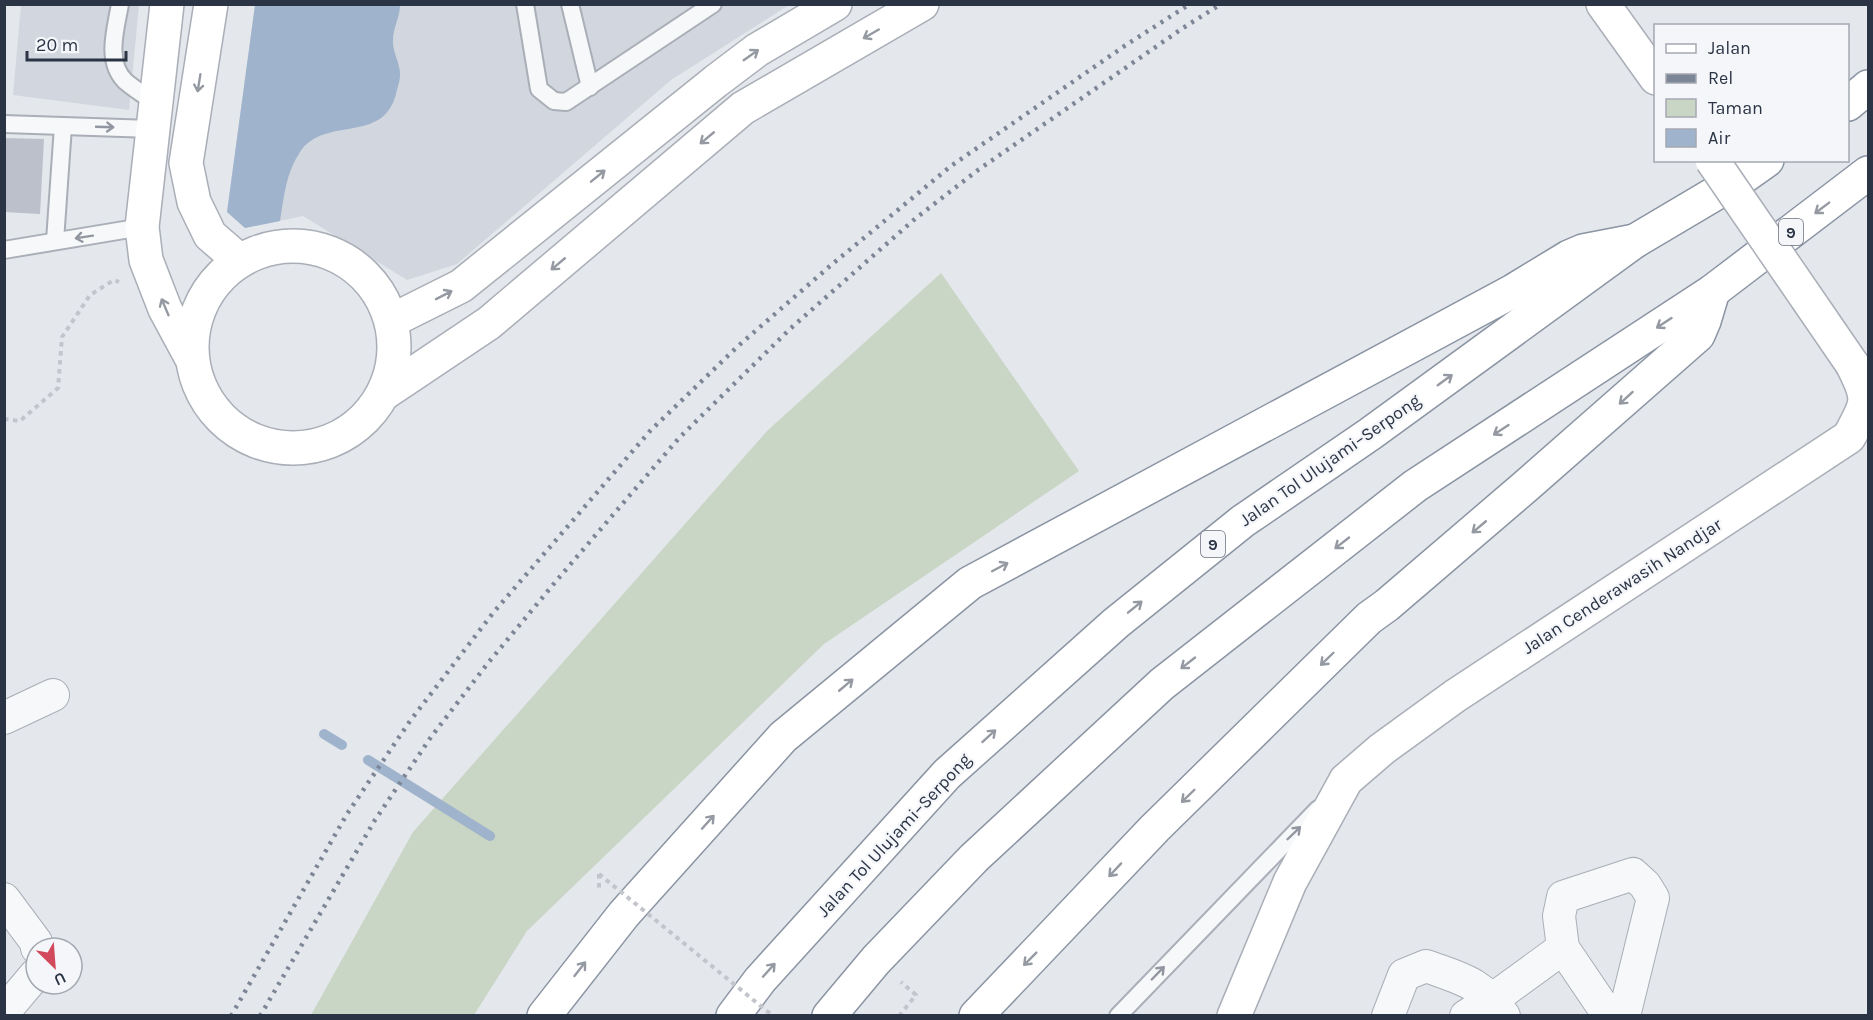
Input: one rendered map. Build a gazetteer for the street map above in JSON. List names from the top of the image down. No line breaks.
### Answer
{"streets":{"main road":["9","Jalan Tol Ulujami–Serpong","Jalan Cenderawasih Nandjar"]},"legend":["Jalan","Rel","Taman","Air"],"scale_bar":"20 m","north":"bottom right"}
